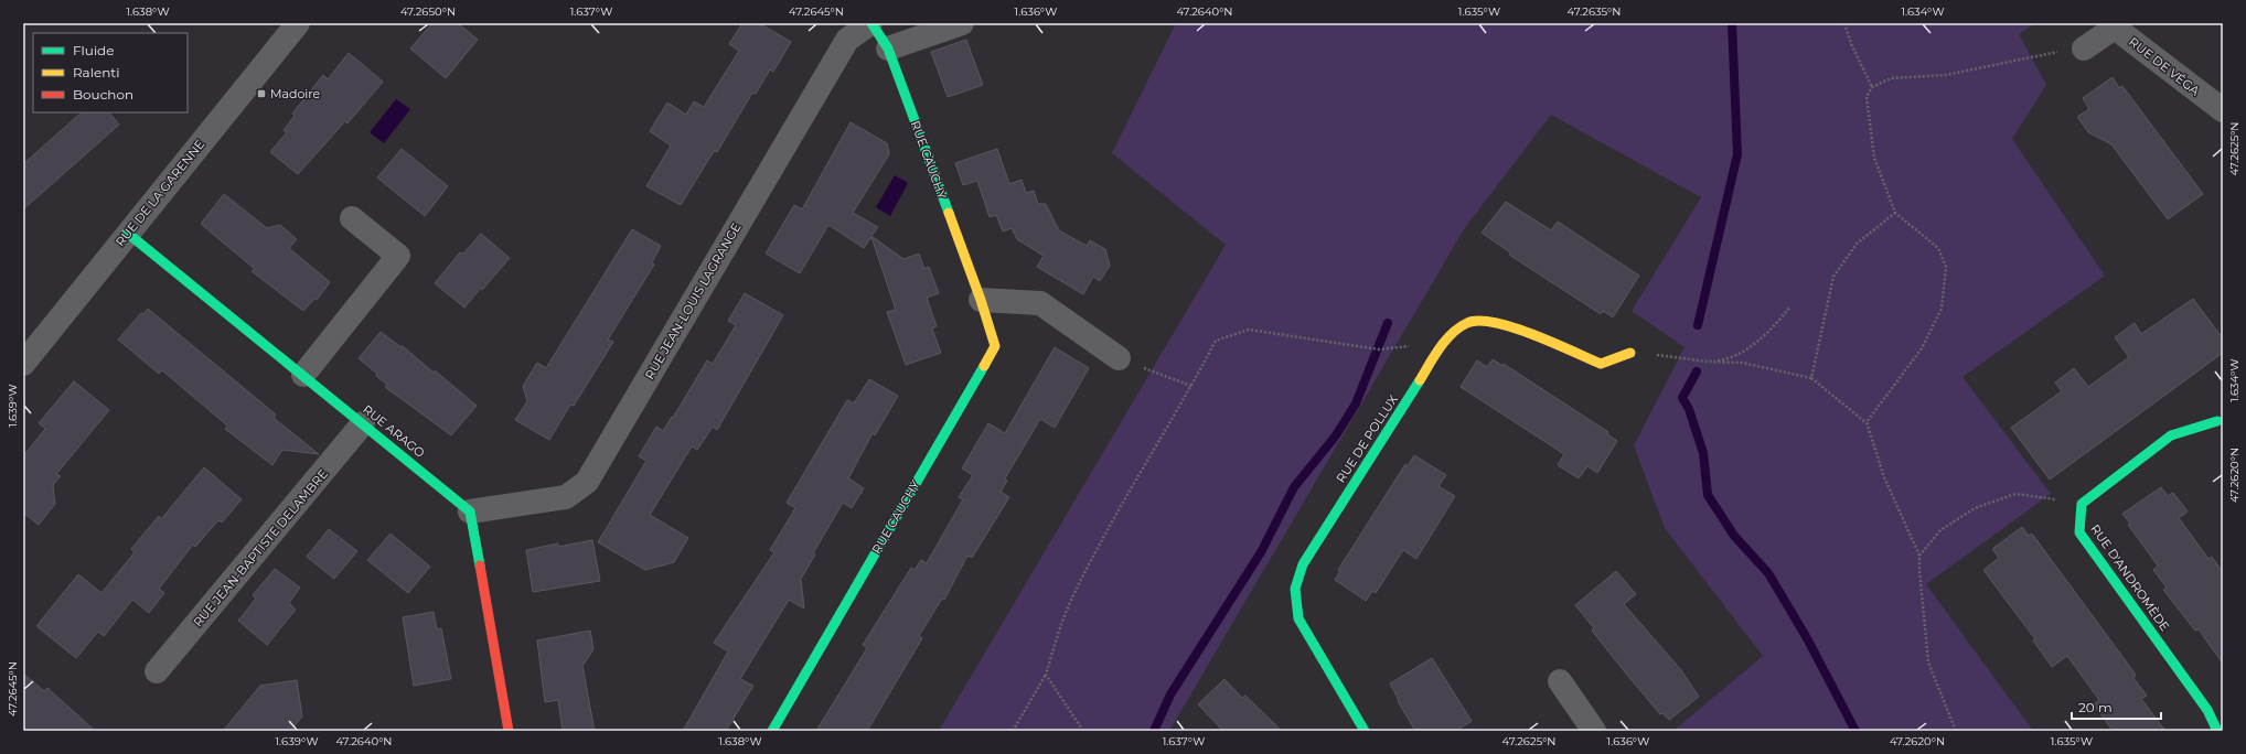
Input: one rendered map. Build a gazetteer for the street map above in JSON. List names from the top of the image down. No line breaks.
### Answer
{"streets":{"street":["RUE DE VÉGA","RUE CAUCHY","RUE DE LA GARENNE","RUE JEAN-LOUIS LAGRANGE","RUE ARAGO","RUE DE POLLUX","RUE JEAN-BAPTISTE DELAMBRE","RUE D'ANDROMÈDE"]},"crossings":[["RUE CAUCHY","RUE JEAN-LOUIS LAGRANGE"],["RUE DE LA GARENNE","RUE ARAGO"],["RUE JEAN-LOUIS LAGRANGE","RUE ARAGO"],["RUE ARAGO","RUE JEAN-BAPTISTE DELAMBRE"]],"places":{"transit":["Madoire"]},"legend":["Fluide","Ralenti","Bouchon"],"scale_bar":"20 m","coordinates":["1.638°W","47.2650°N","1.637°W","47.2645°N","1.636°W","47.2640°N","1.635°W","47.2635°N","1.634°W","47.2625°N","1.639°W","47.2620°N"]}
